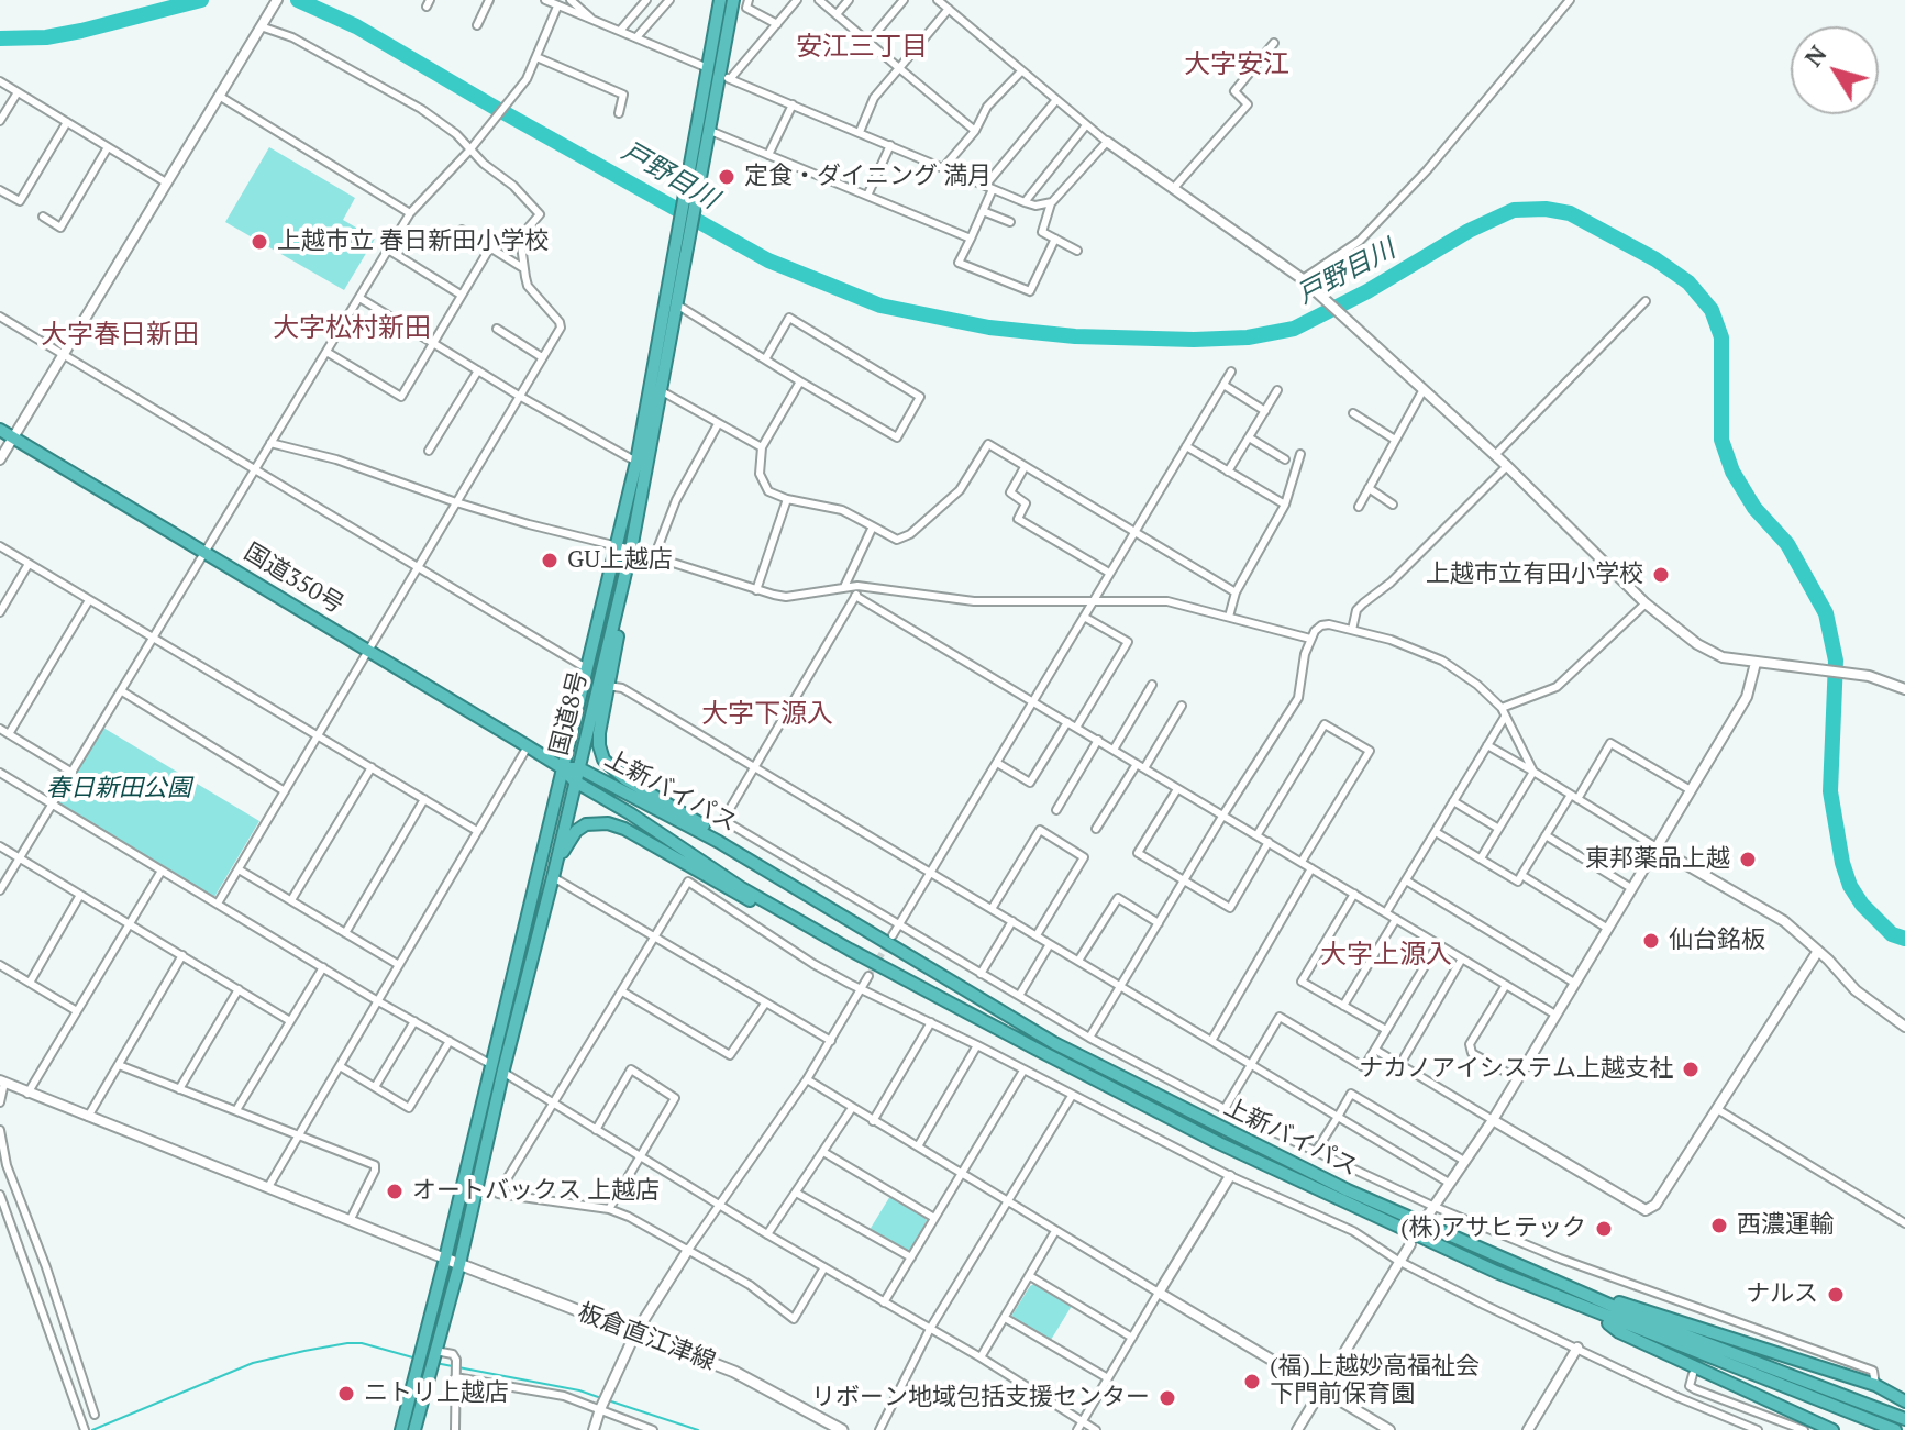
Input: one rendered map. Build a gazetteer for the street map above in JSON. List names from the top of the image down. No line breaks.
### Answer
{"streets":{"highway":["国道350号","国道8号","上新バイパス"],"main road":["板倉直江津線"]},"crossings":[["国道350号","国道8号"],["国道350号","上新バイパス"],["国道8号","上新バイパス"],["国道8号","板倉直江津線"]],"districts":["安江三丁目","大字安江","大字松村新田","大字春日新田","大字下源入","大字上源入"],"water":["戸野目川"],"parks":["春日新田公園"],"places":["定食・ダイニング 満月","上越市立 春日新田小学校","GU上越店","上越市立有田小学校","東邦薬品上越","仙台銘板","ナカノアイシステム上越支社","オートバックス 上越店","西濃運輸","(株)アサヒテック","ナルス","(福)上越妙高福祉会 下門前保育園","ニトリ上越店","リボーン地域包括支援センター"],"north":"top left"}
